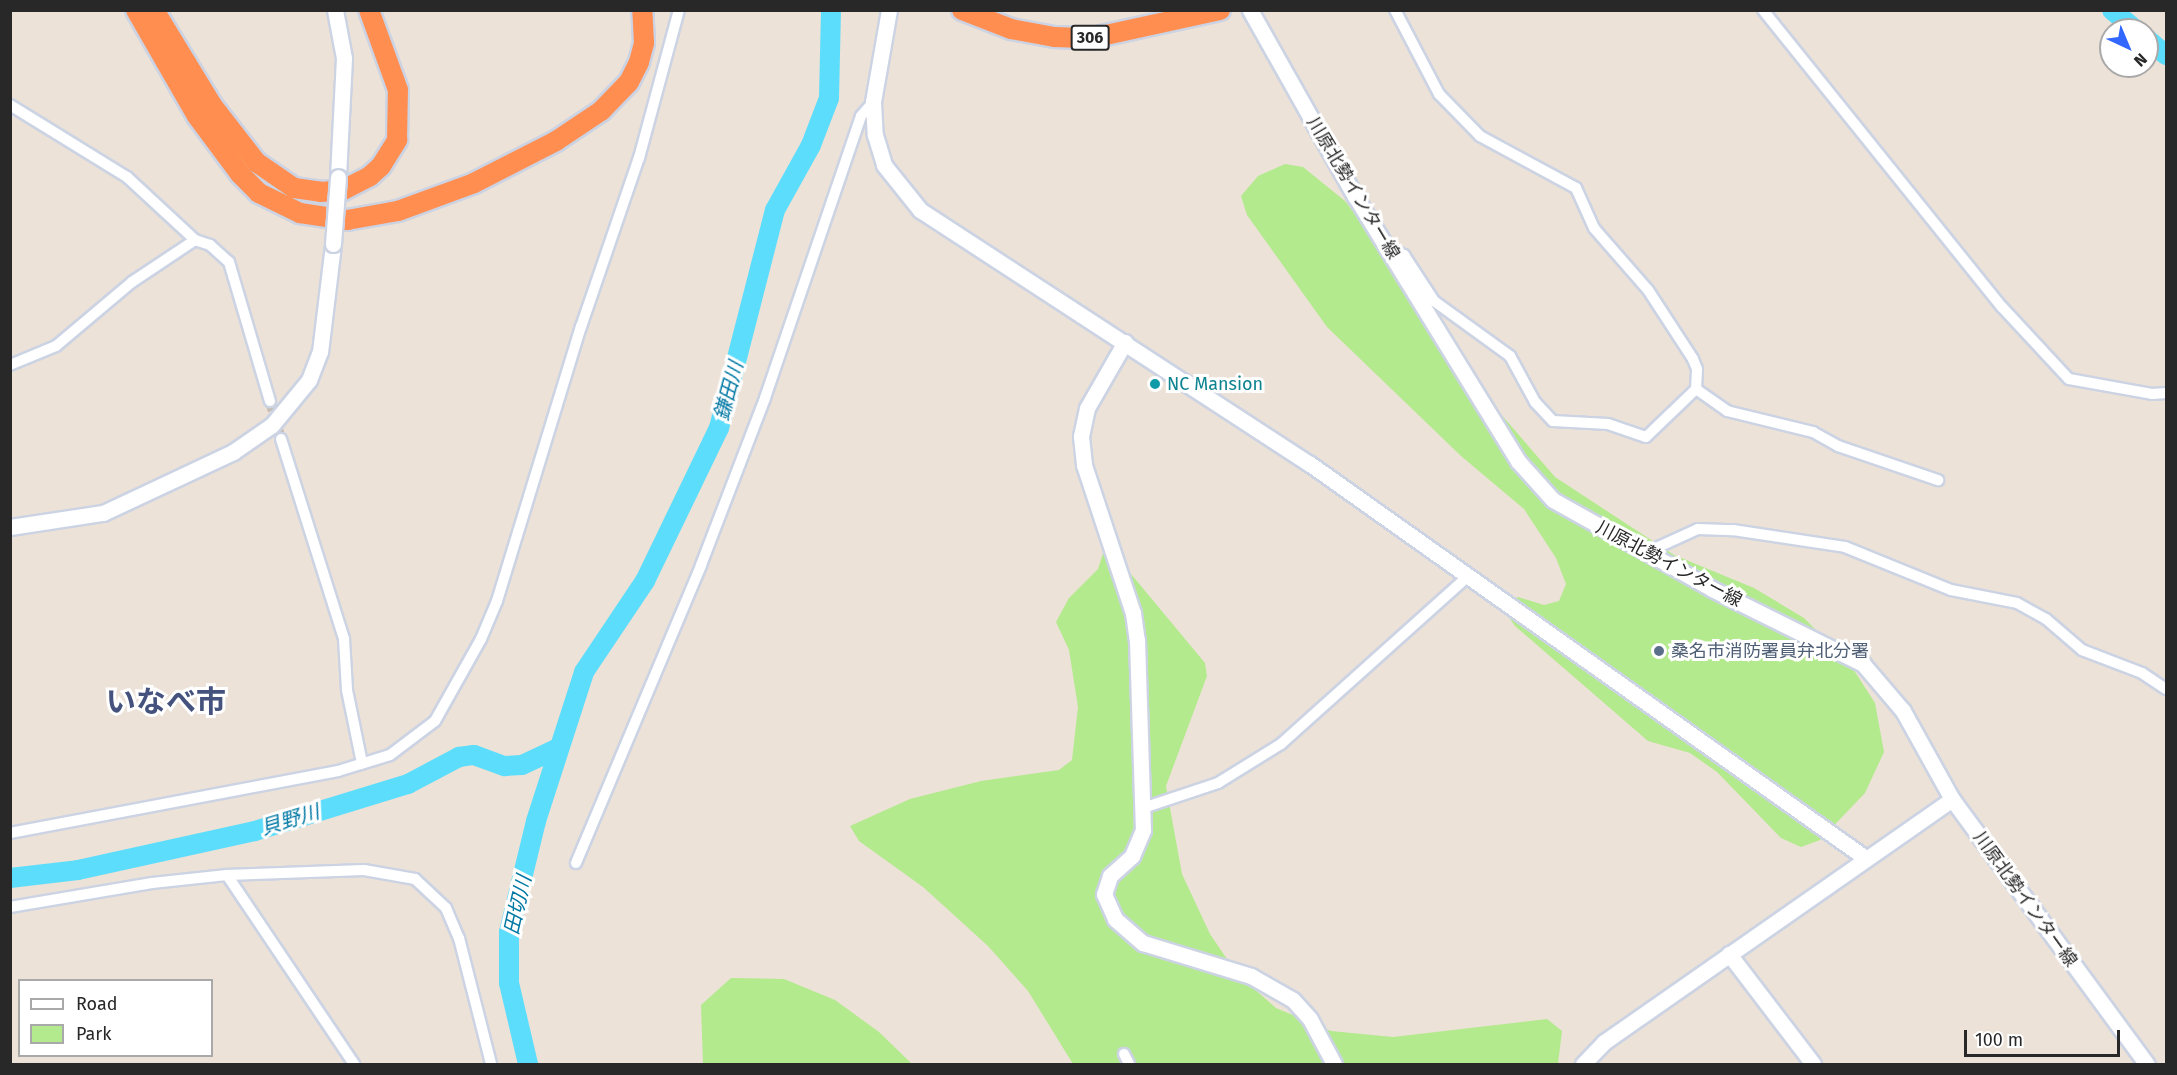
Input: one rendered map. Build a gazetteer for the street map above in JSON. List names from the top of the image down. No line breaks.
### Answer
{"streets":{"highway":["306"],"street":["川原北勢インター線"]},"districts":["いなべ市"],"water":["鎌田川","貝野川","田切川"],"places":["NC Mansion","桑名市消防署員弁北分署"],"legend":["Road","Park"],"scale_bar":"100 m","north":"bottom right"}
